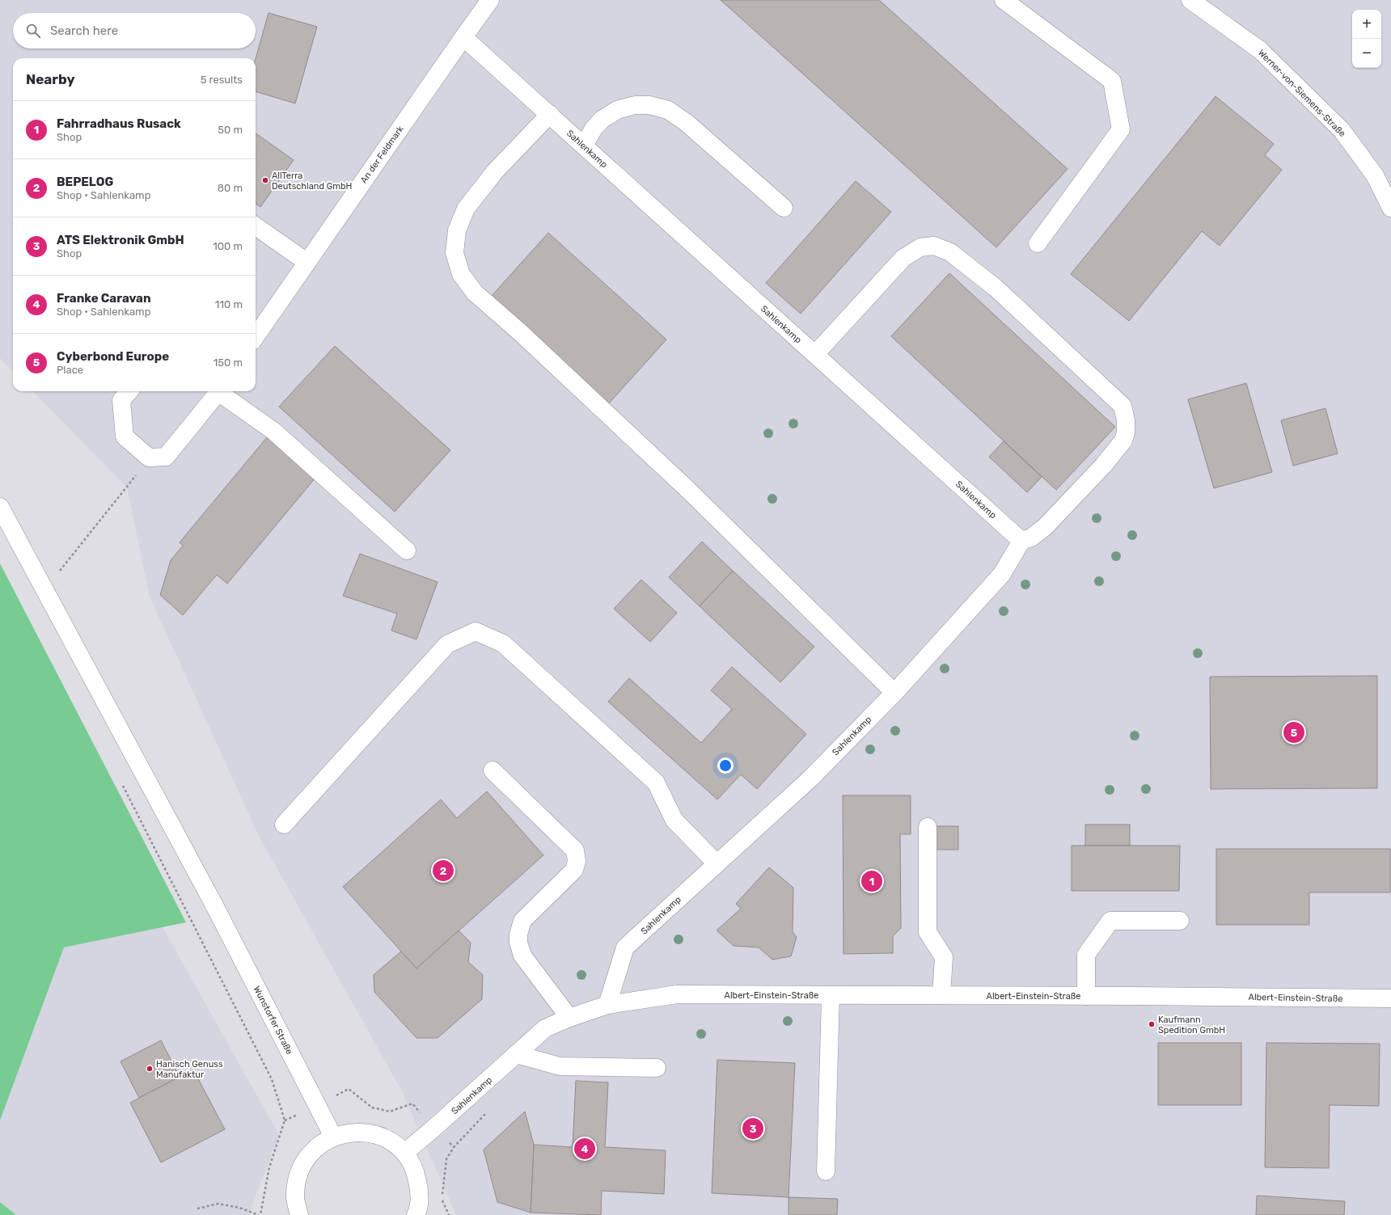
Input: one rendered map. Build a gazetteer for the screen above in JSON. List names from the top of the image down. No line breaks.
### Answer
{"streets":{"street":["Werner-von-Siemens-Straße","Sahlenkamp","An der Feldmark","Albert-Einstein-Straße","Wunstorfer Straße"]},"crossings":[["Sahlenkamp","An der Feldmark"],["Sahlenkamp","Albert-Einstein-Straße"]],"places":["AllTerra Deutschland GmbH","Kaufmann Spedition GmbH","Hanisch Genuss Manufaktur"],"page":{"map_buttons":["+","−"],"search":"Search here","heading":["Nearby","5 results"],"list":[{"mark":"1","name":"Fahrradhaus Rusack","note":"Shop","value":"50 m"},{"mark":"2","name":"BEPELOG","note":"Shop · Sahlenkamp","value":"80 m"},{"mark":"3","name":"ATS Elektronik GmbH","note":"Shop","value":"100 m"},{"mark":"4","name":"Franke Caravan","note":"Shop · Sahlenkamp","value":"110 m"},{"mark":"5","name":"Cyberbond Europe","note":"Place","value":"150 m"}],"pins":["5","2","1","3","4"]}}
